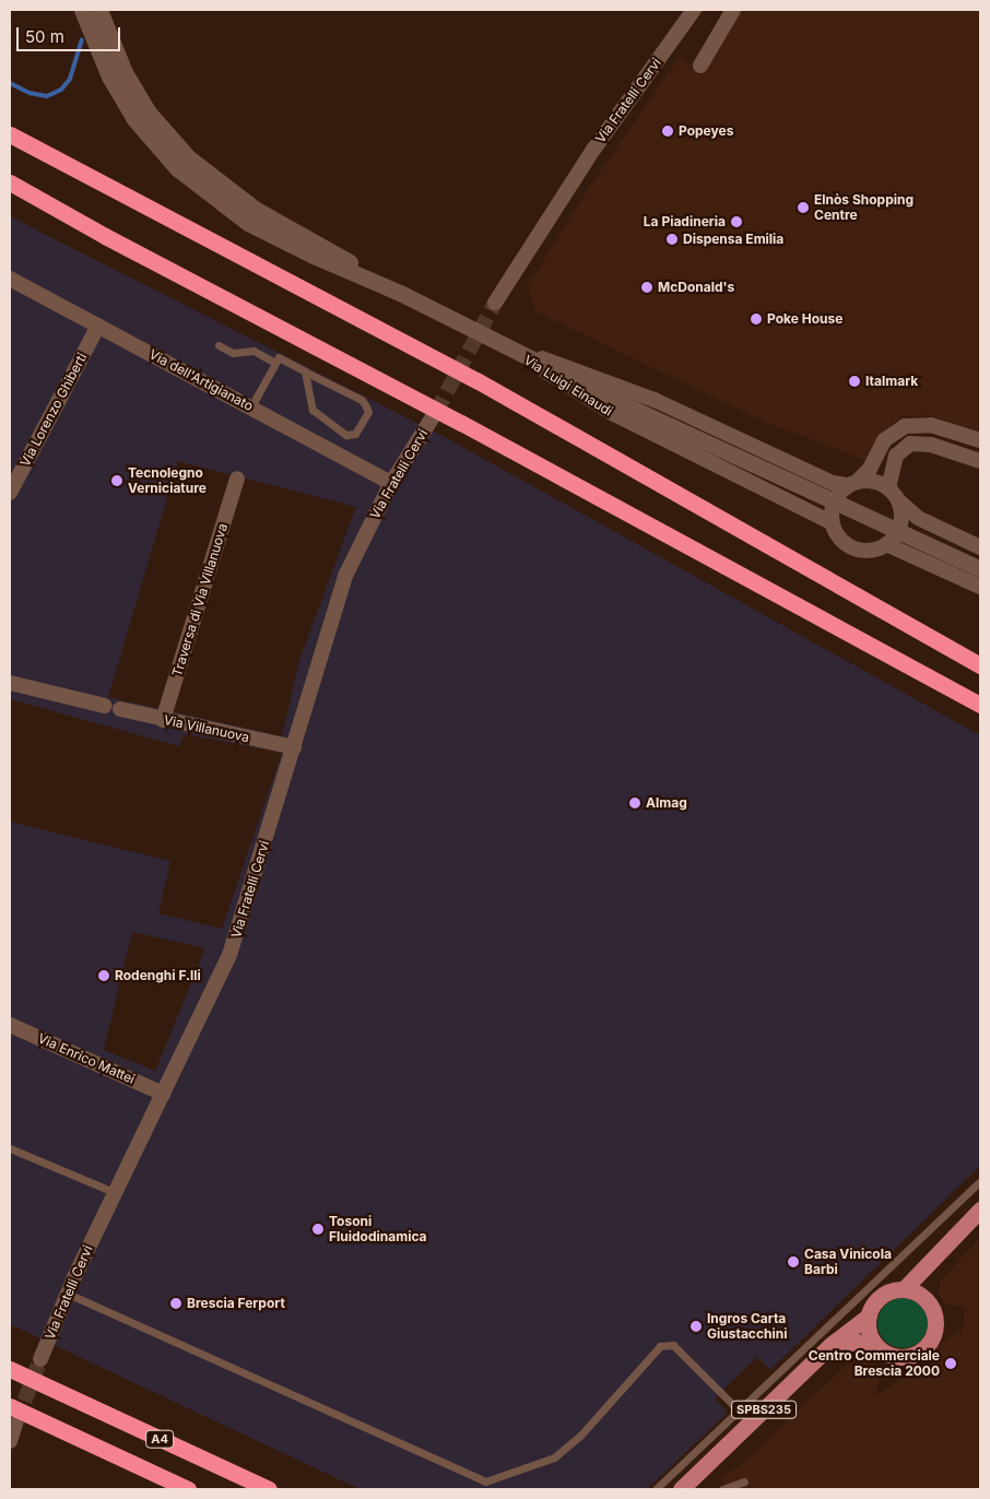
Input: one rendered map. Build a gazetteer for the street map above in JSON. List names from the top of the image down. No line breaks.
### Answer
{"streets":{"highway":["A4"],"main road":["SPBS235"],"street":["Via Fratelli Cervi","Via dell'Artigianato","Via Luigi Einaudi","Via Lorenzo Ghiberti","Traversa di Via Villanuova","Via Villanuova","Via Enrico Mattei"]},"crossings":[["Via Fratelli Cervi","Via dell'Artigianato"],["Via Fratelli Cervi","Via Villanuova"],["Via Fratelli Cervi","Via Enrico Mattei"],["Via dell'Artigianato","Via Lorenzo Ghiberti"],["Traversa di Via Villanuova","Via Villanuova"]],"places":["Popeyes","Elnòs Shopping Centre","La Piadineria","Dispensa Emilia","McDonald's","Poke House","Italmark","Tecnolegno Verniciature","Almag","Rodenghi F.lli","Tosoni Fluidodinamica","Casa Vinicola Barbi","Brescia Ferport","Ingros Carta Giustacchini","Centro Commerciale Brescia 2000"],"scale_bar":"50 m"}
